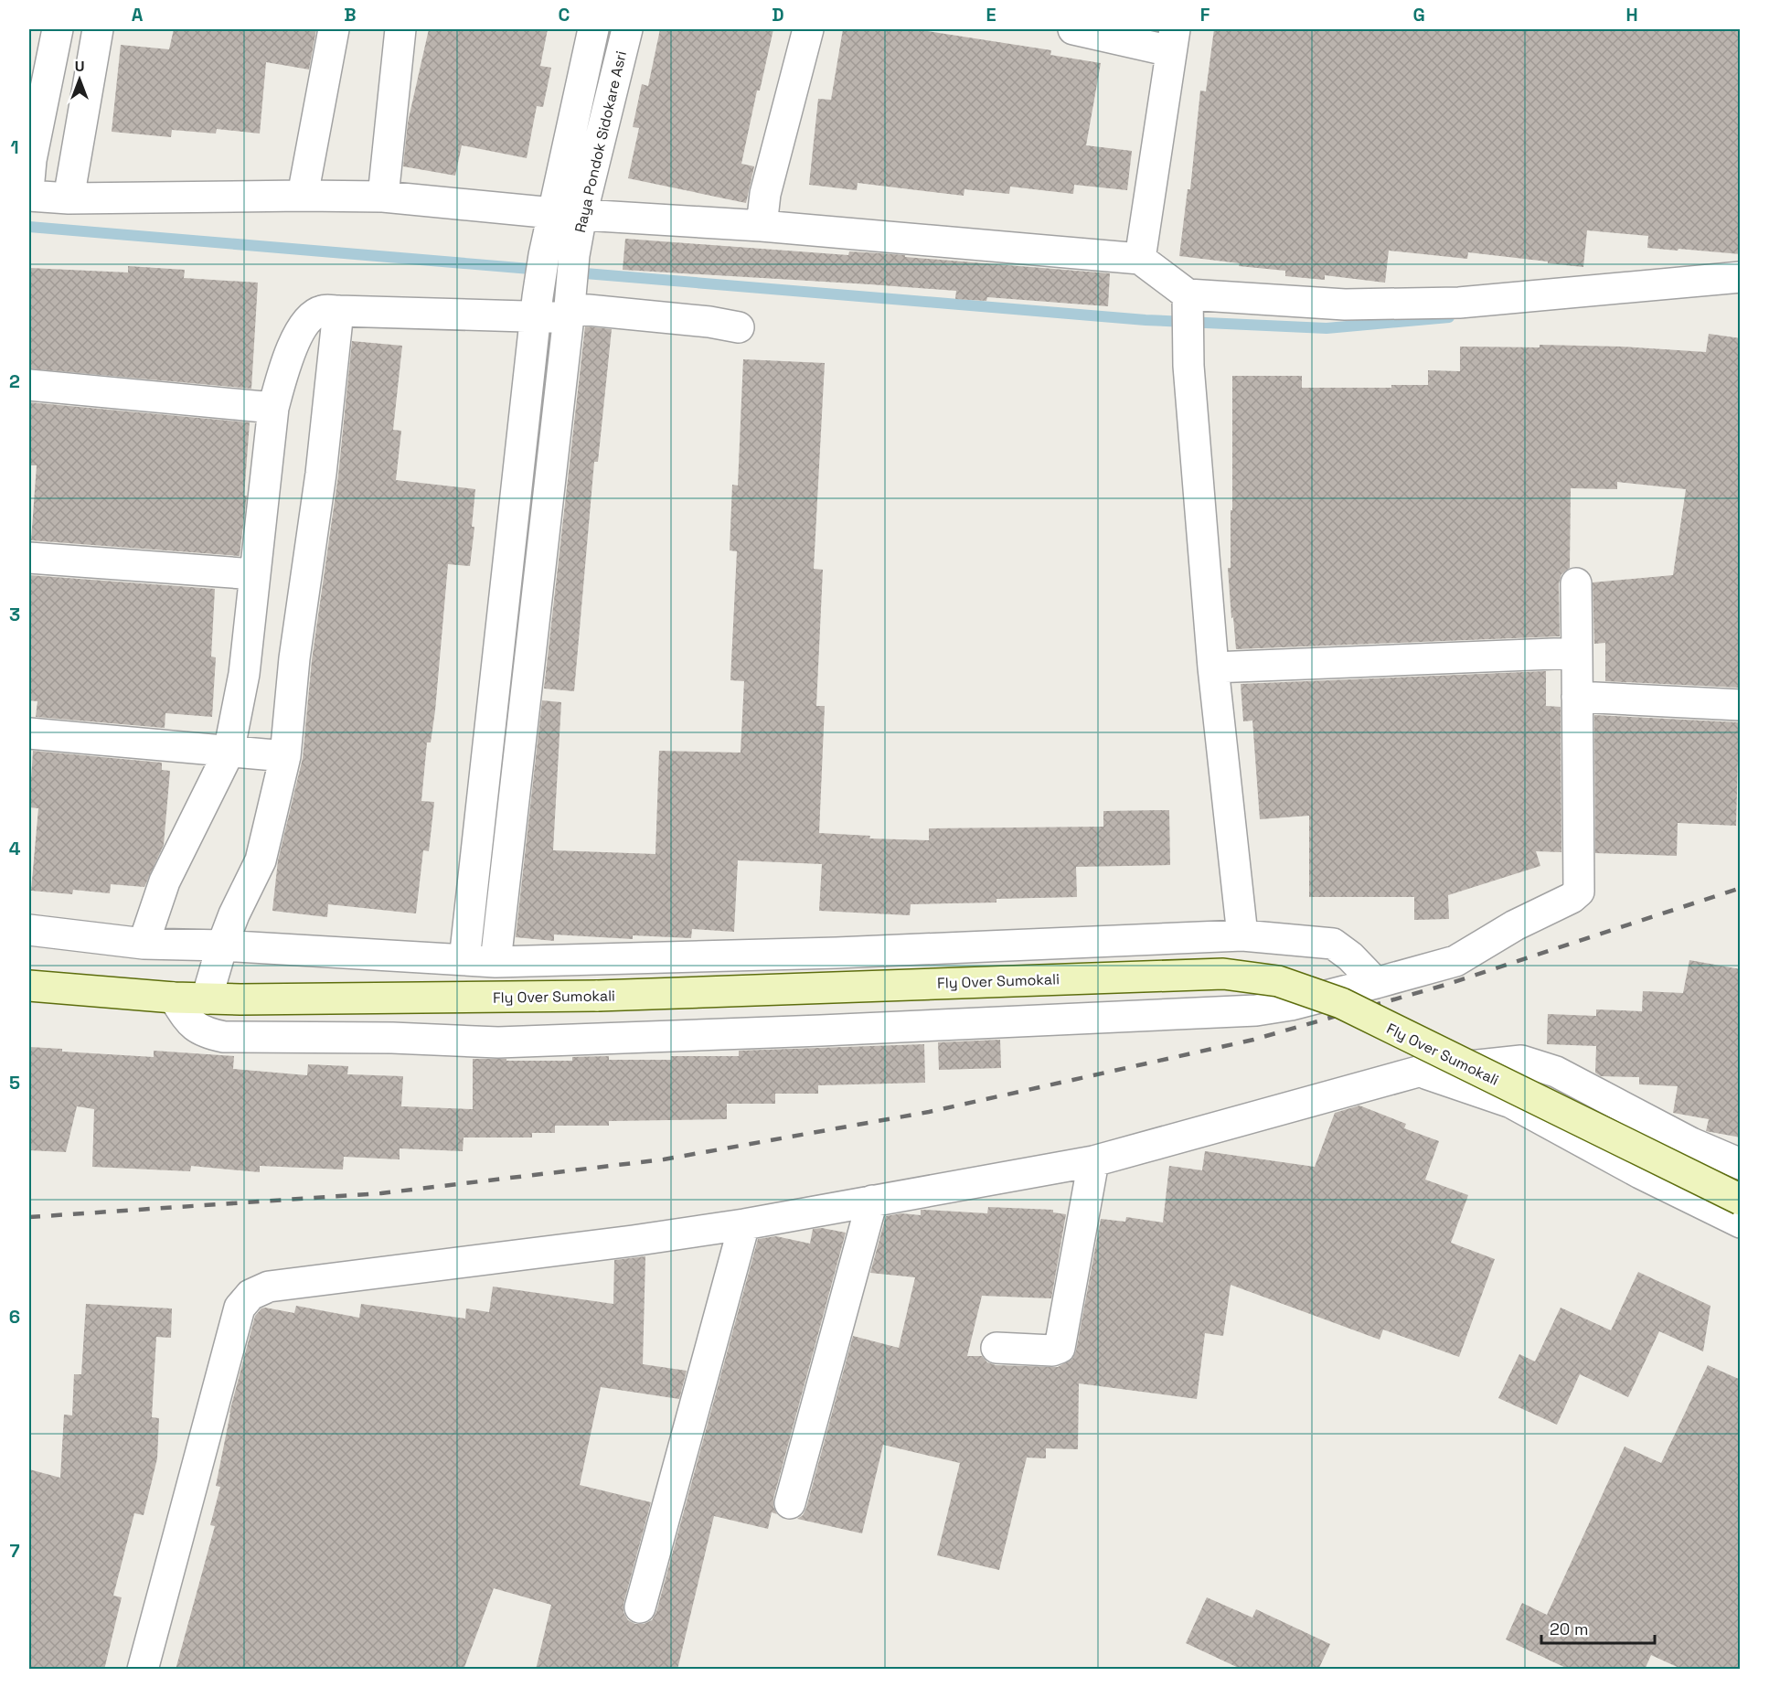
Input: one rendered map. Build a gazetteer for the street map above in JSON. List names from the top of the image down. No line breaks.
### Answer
{"streets":{"main road":["Fly Over Sumokali"],"street":["Raya Pondok Sidokare Asri"]},"scale_bar":"20 m","north":"top","grid":{"columns":["A","B","C","D","E","F","G","H"],"rows":["1","2","3","4","5","6","7"]}}
